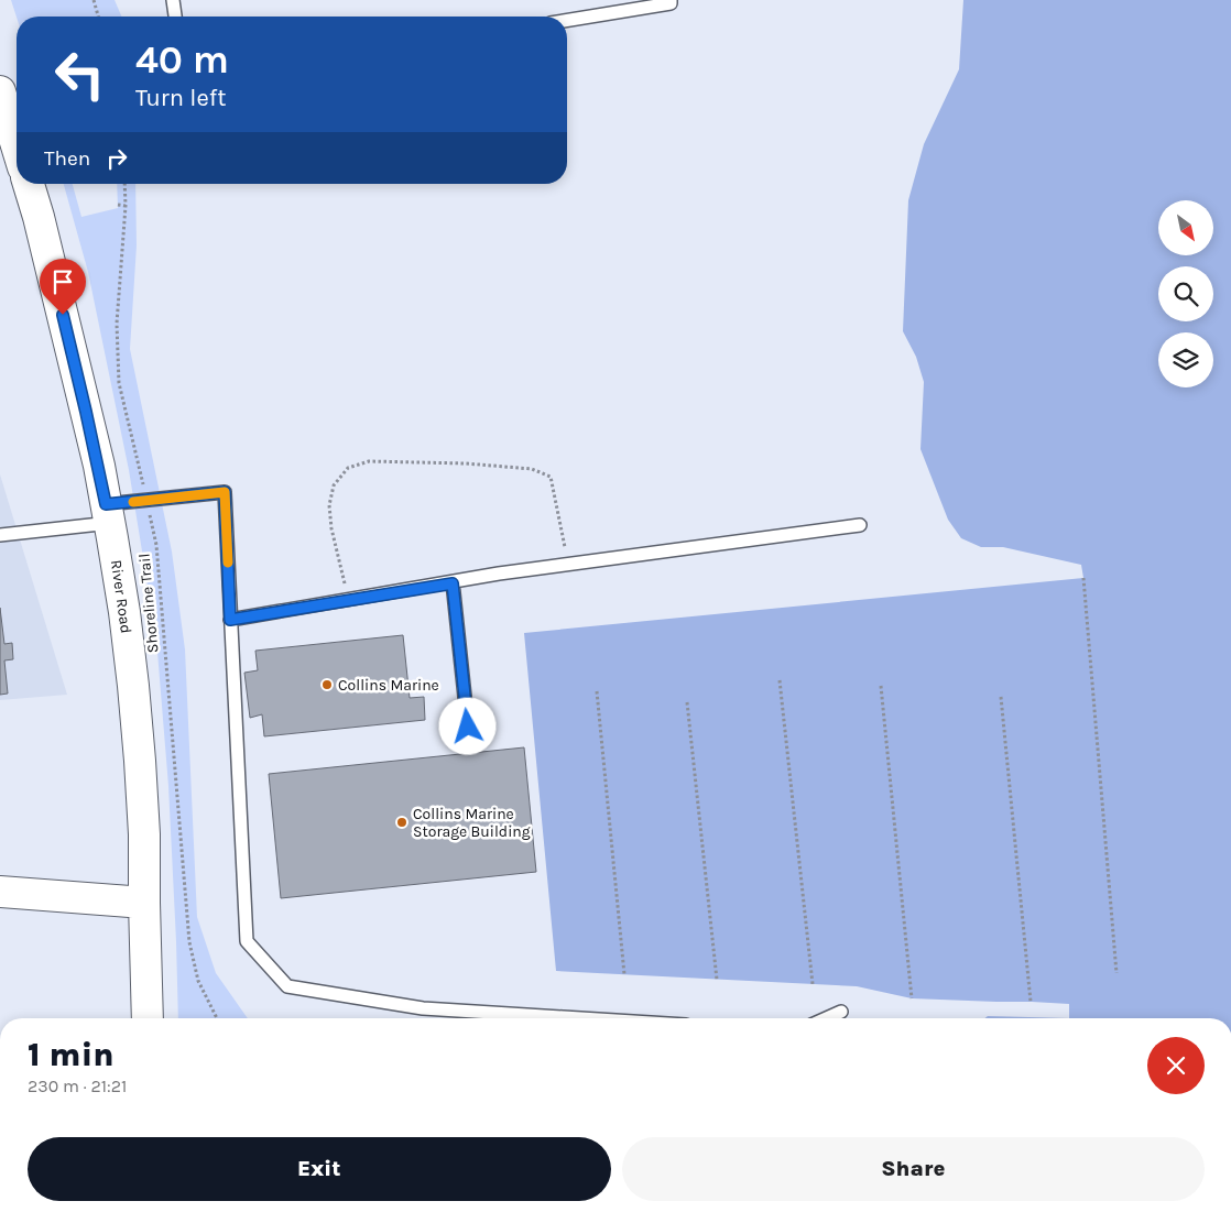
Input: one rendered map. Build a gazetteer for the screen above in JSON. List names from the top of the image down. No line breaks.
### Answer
{"streets":{"main road":["River Road"],"path":["Shoreline Trail"]},"places":["Collins Marine","Collins Marine Storage Building"],"north":"bottom right","page":{"turn":["40 m","Turn left"],"then":"Then","heading":["1 min","230 m · 21:21"],"buttons":["Exit","Share"]}}
